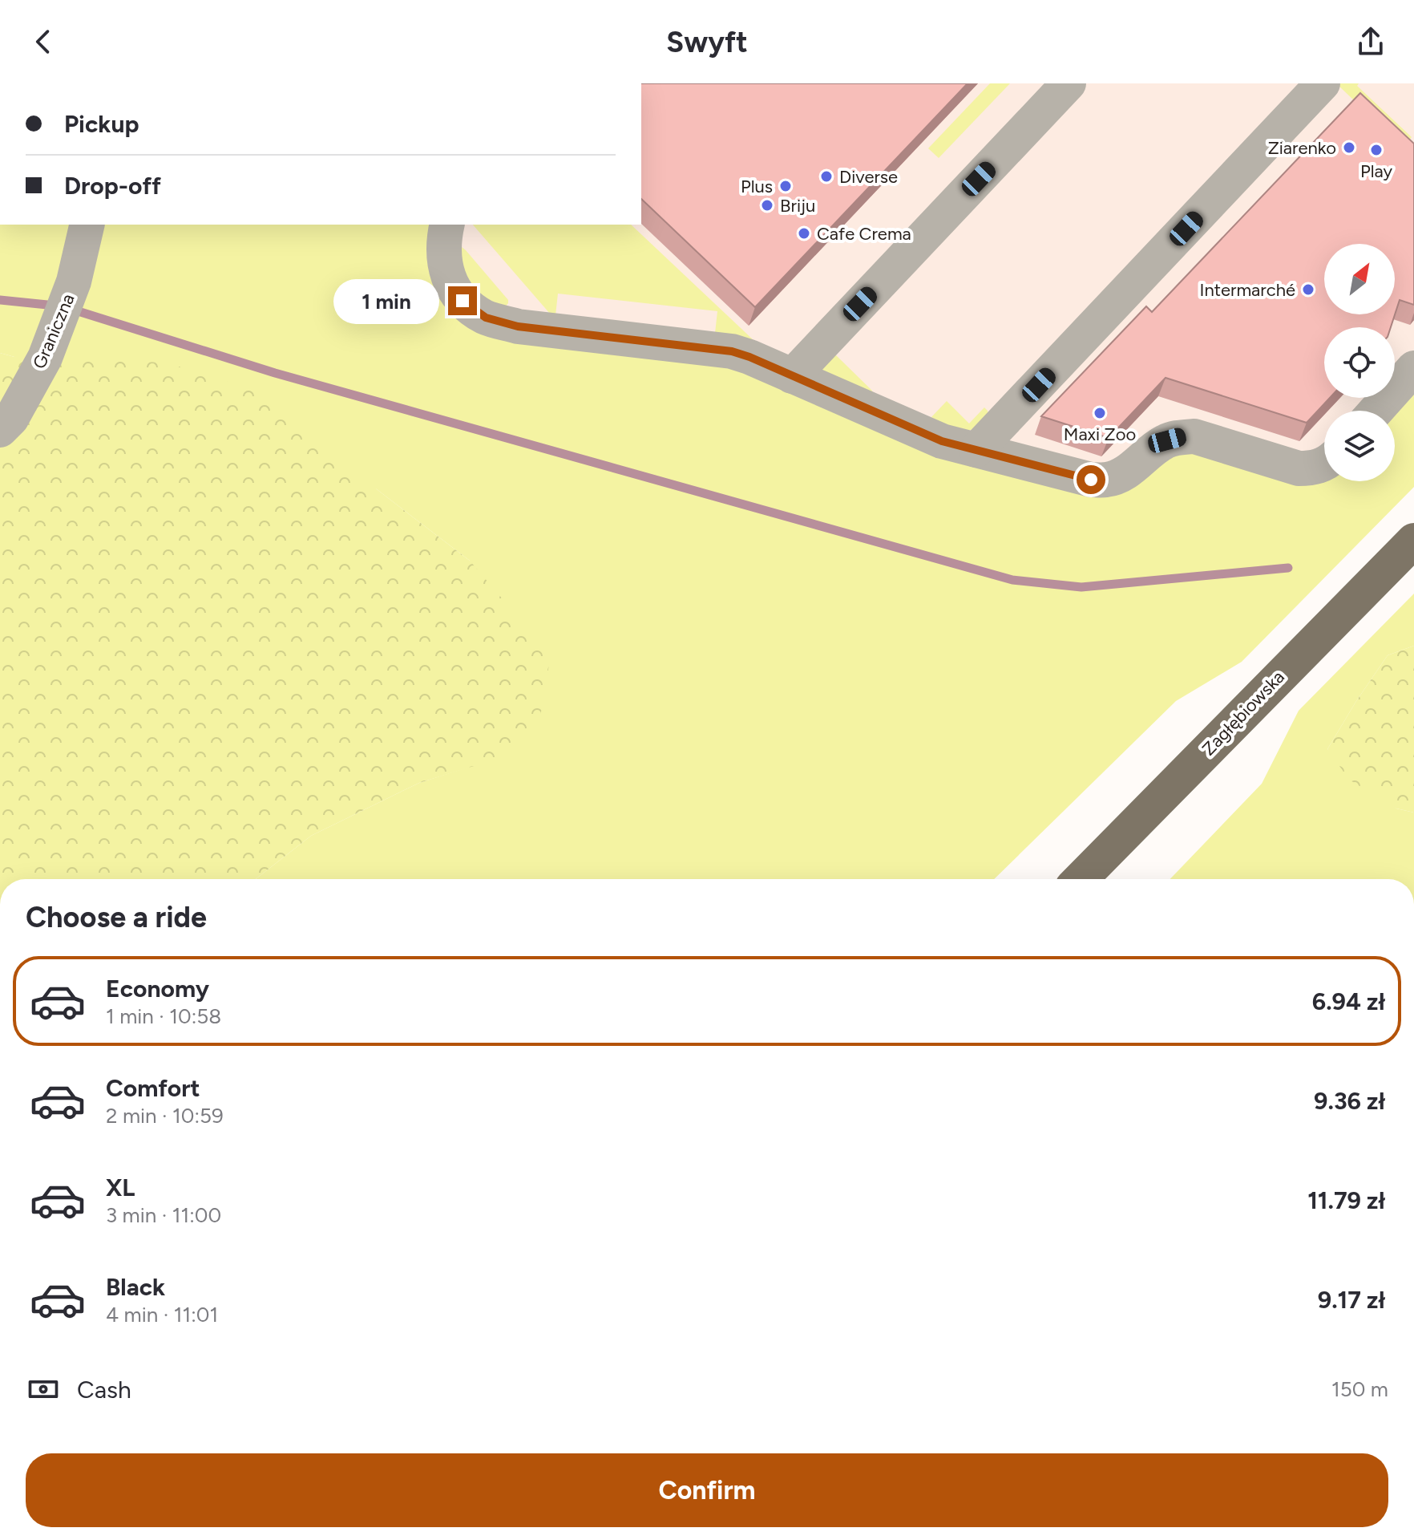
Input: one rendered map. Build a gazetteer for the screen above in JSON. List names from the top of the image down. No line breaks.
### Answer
{"streets":{"main road":["Zagłębiowska"],"street":["Graniczna"]},"places":["Ziarenko","Play","Diverse","Plus","Briju","Cafe Crema","Intermarché","Maxi Zoo"],"north":"top right","page":{"header":"Swyft","banner":["Pickup","Drop-off"],"bubble":"1 min","heading":"Choose a ride","list":[{"name":"Economy","note":"1 min · 10:58","value":"6.94 zł"},{"name":"Comfort","note":"2 min · 10:59","value":"9.36 zł"},{"name":"XL","note":"3 min · 11:00","value":"11.79 zł"},{"name":"Black","note":"4 min · 11:01","value":"9.17 zł"}],"pay":["Cash","150 m"],"buttons":"Confirm"}}
